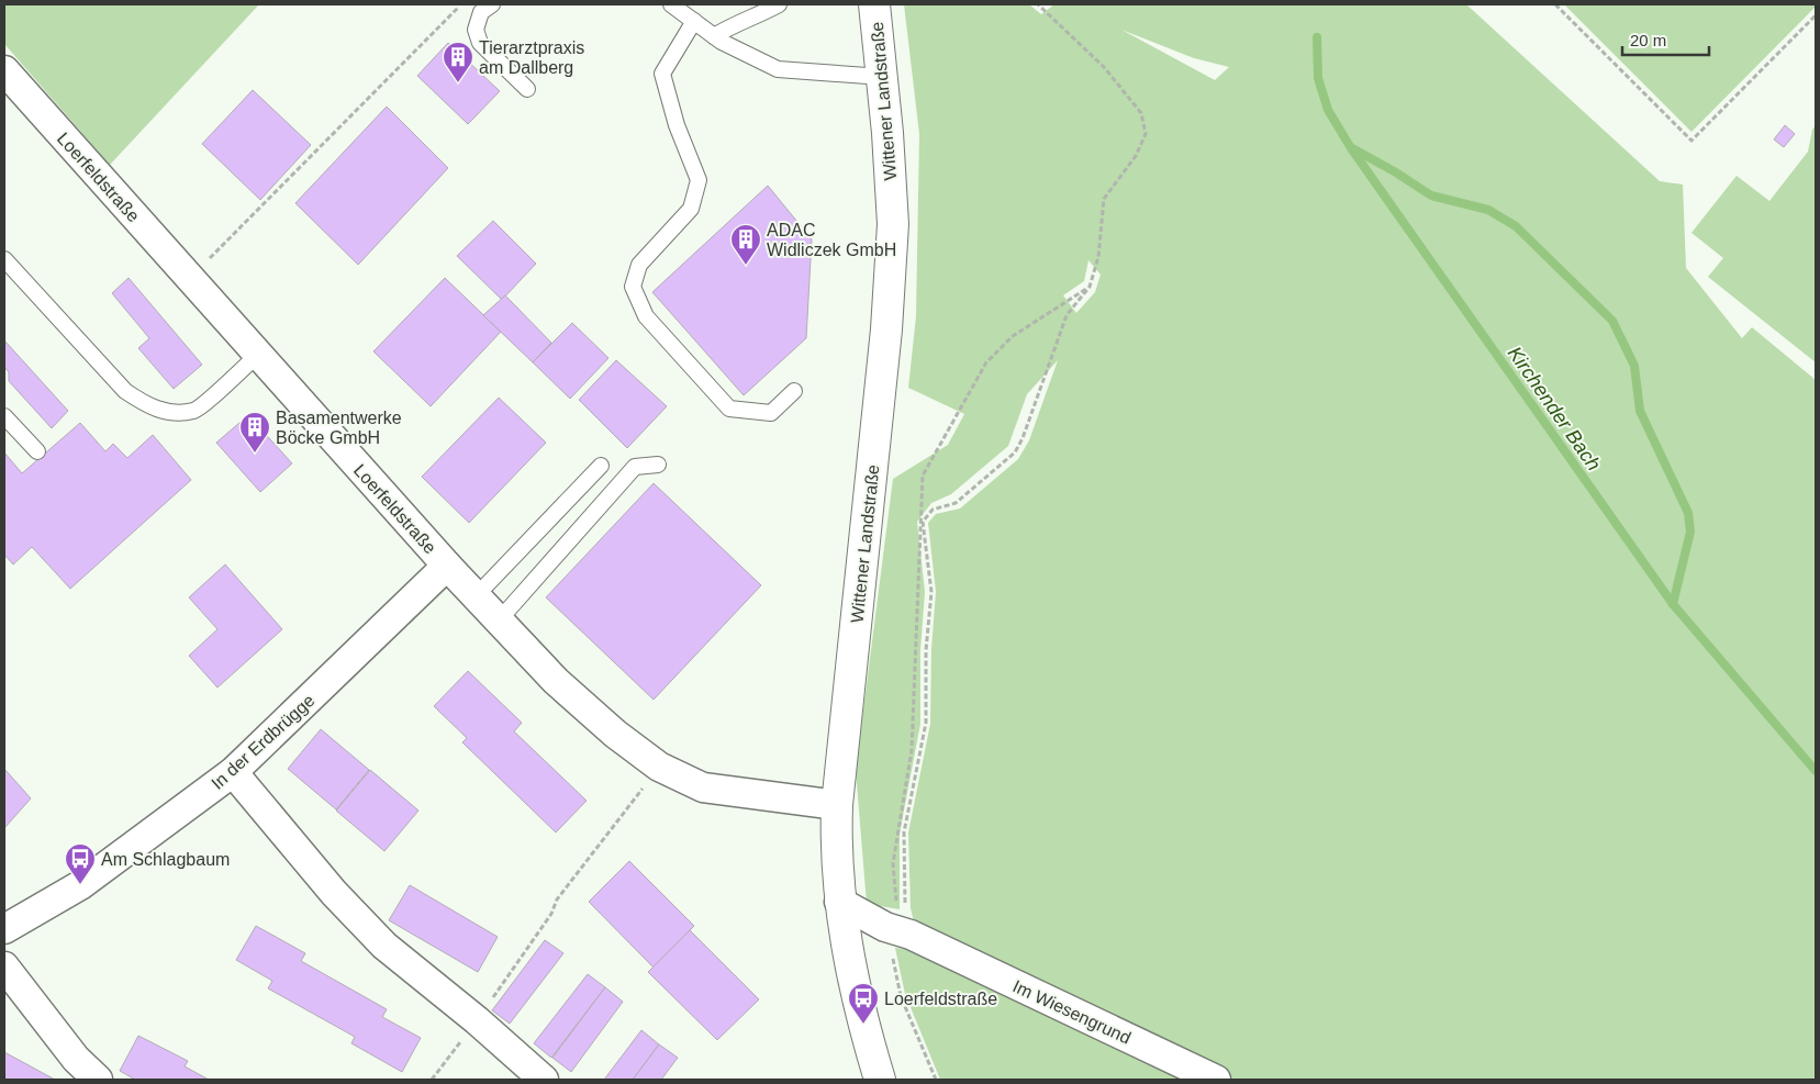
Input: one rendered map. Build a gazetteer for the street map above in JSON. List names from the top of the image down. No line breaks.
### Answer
{"streets":{"main road":["Wittener Landstraße"],"street":["Loerfeldstraße","In der Erdbrügge","Im Wiesengrund"]},"crossings":[["Wittener Landstraße","Loerfeldstraße"],["Wittener Landstraße","Im Wiesengrund"],["Loerfeldstraße","In der Erdbrügge"]],"water":["Kirchender Bach"],"places":{"building":["Tierarztpraxis am Dallberg","ADAC Widliczek GmbH","Basamentwerke Böcke GmbH"],"bus stop":["Am Schlagbaum","Loerfeldstraße"]},"scale_bar":"20 m"}
